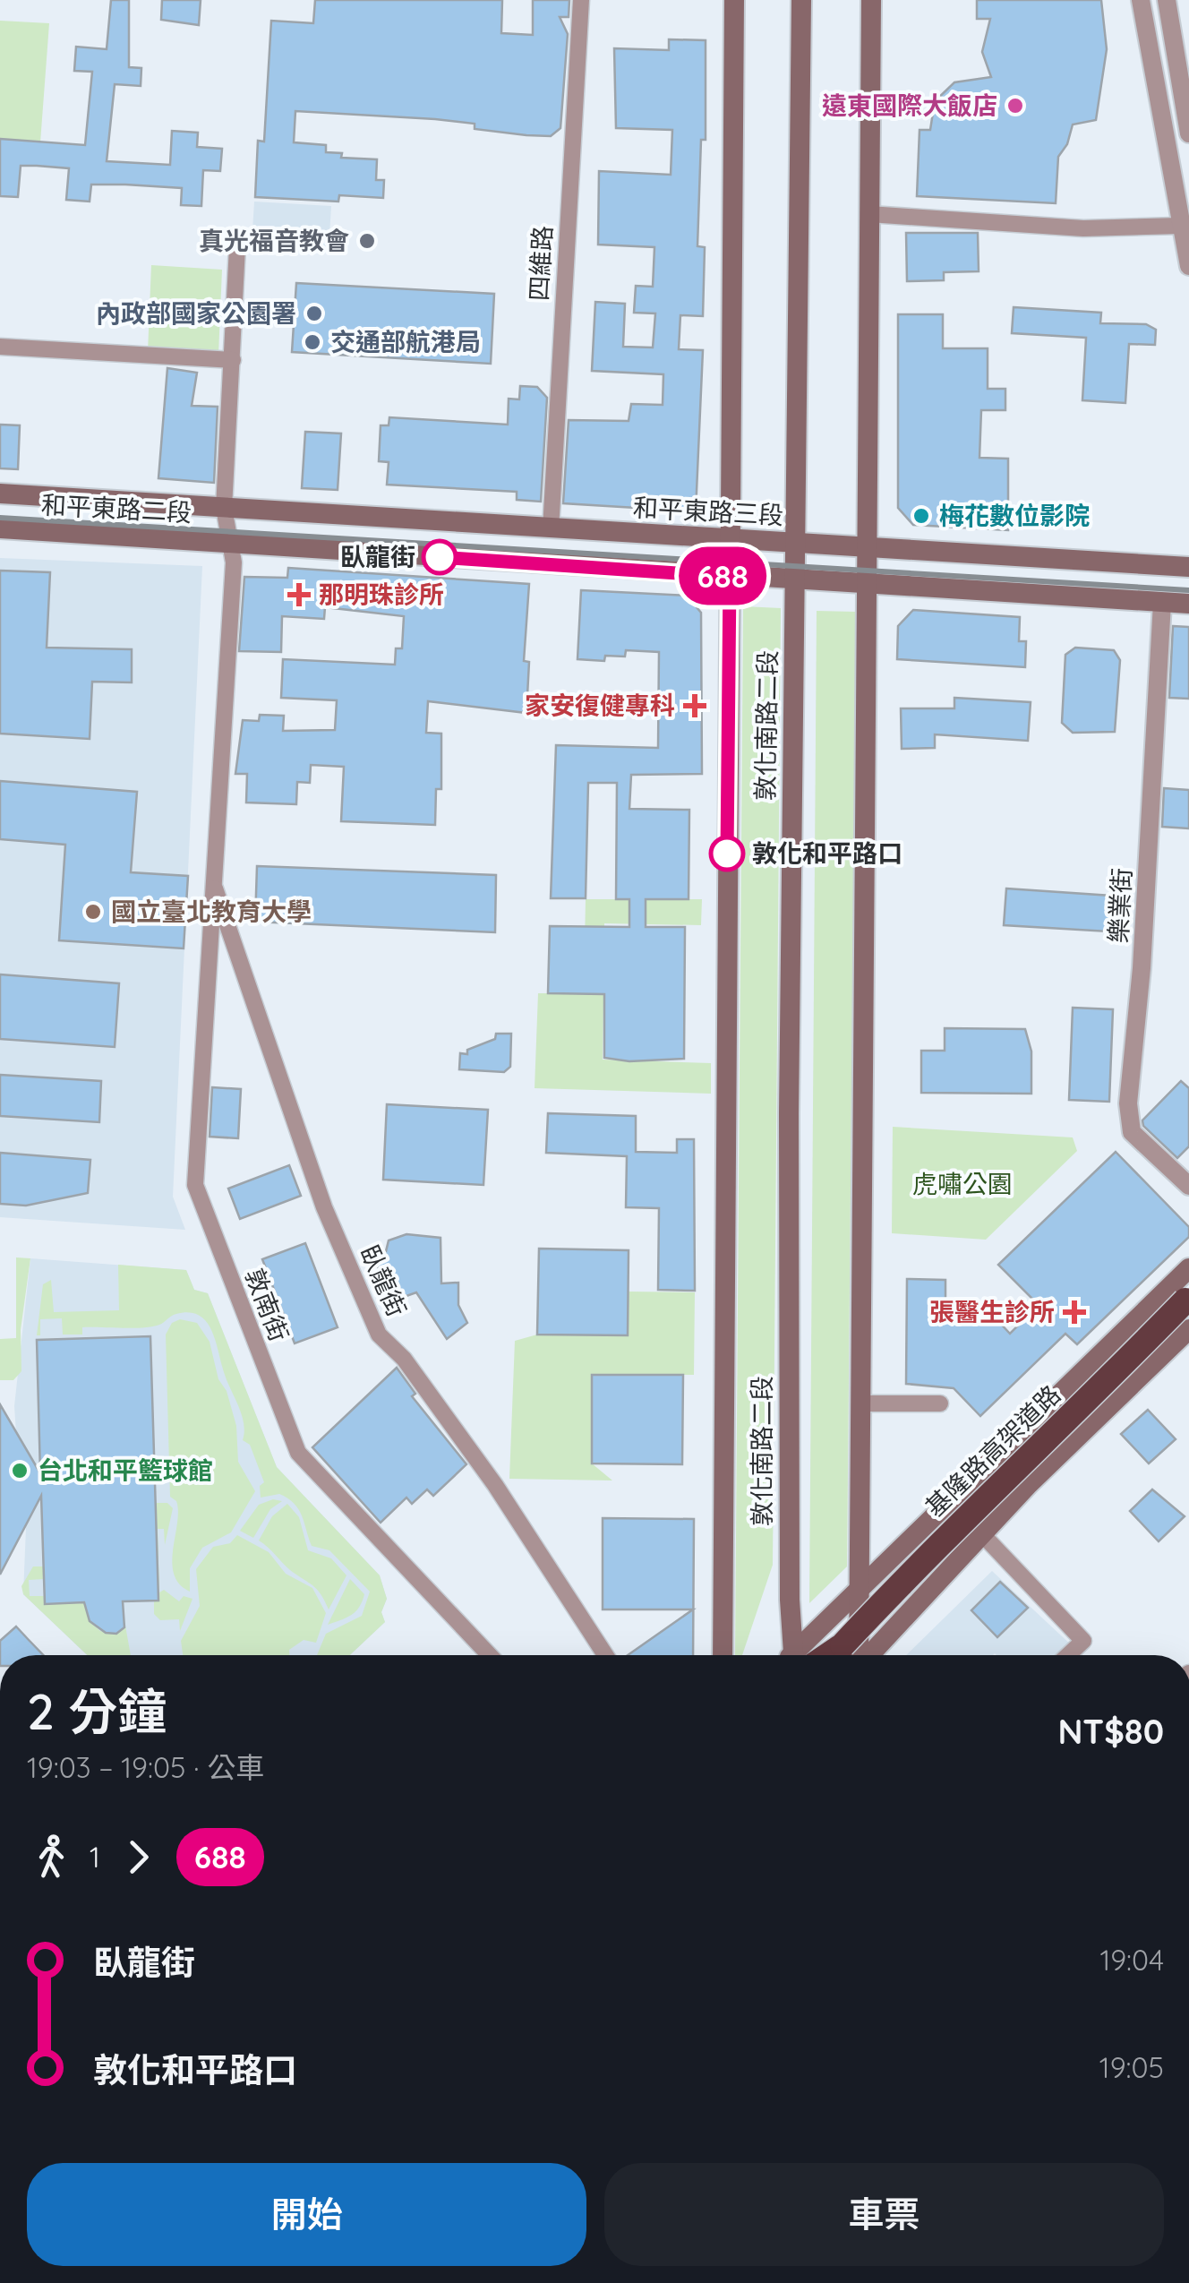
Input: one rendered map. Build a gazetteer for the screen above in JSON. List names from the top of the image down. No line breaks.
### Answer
{"streets":{"highway":["基隆路高架道路"],"main road":["和平東路二段","和平東路三段","敦化南路二段"],"street":["四維路","樂業街","臥龍街","敦南街"]},"crossings":[["四維路","和平東路三段"],["和平東路二段","和平東路三段"],["和平東路二段","臥龍街"],["和平東路三段","敦化南路二段"],["和平東路三段","臥龍街"],["臥龍街","敦南街"]],"parks":["虎嘯公園"],"places":{"other":["遠東國際大飯店","真光福音教會","內政部國家公園署","交通部航港局","梅花數位影院","臥龍街","敦化和平路口","國立臺北教育大學","台北和平籃球館"],"health":["那明珠診所","家安復健專科","張醫生診所"]},"lines":["bus line 688"],"page":{"on_map":"688","heading":["2 分鐘","19:03 – 19:05 · 公車","NT$80"],"legs":["1","688"],"list":[{"name":"臥龍街","value":"19:04"},{"name":"敦化和平路口","value":"19:05"}],"buttons":["開始","車票"]}}
